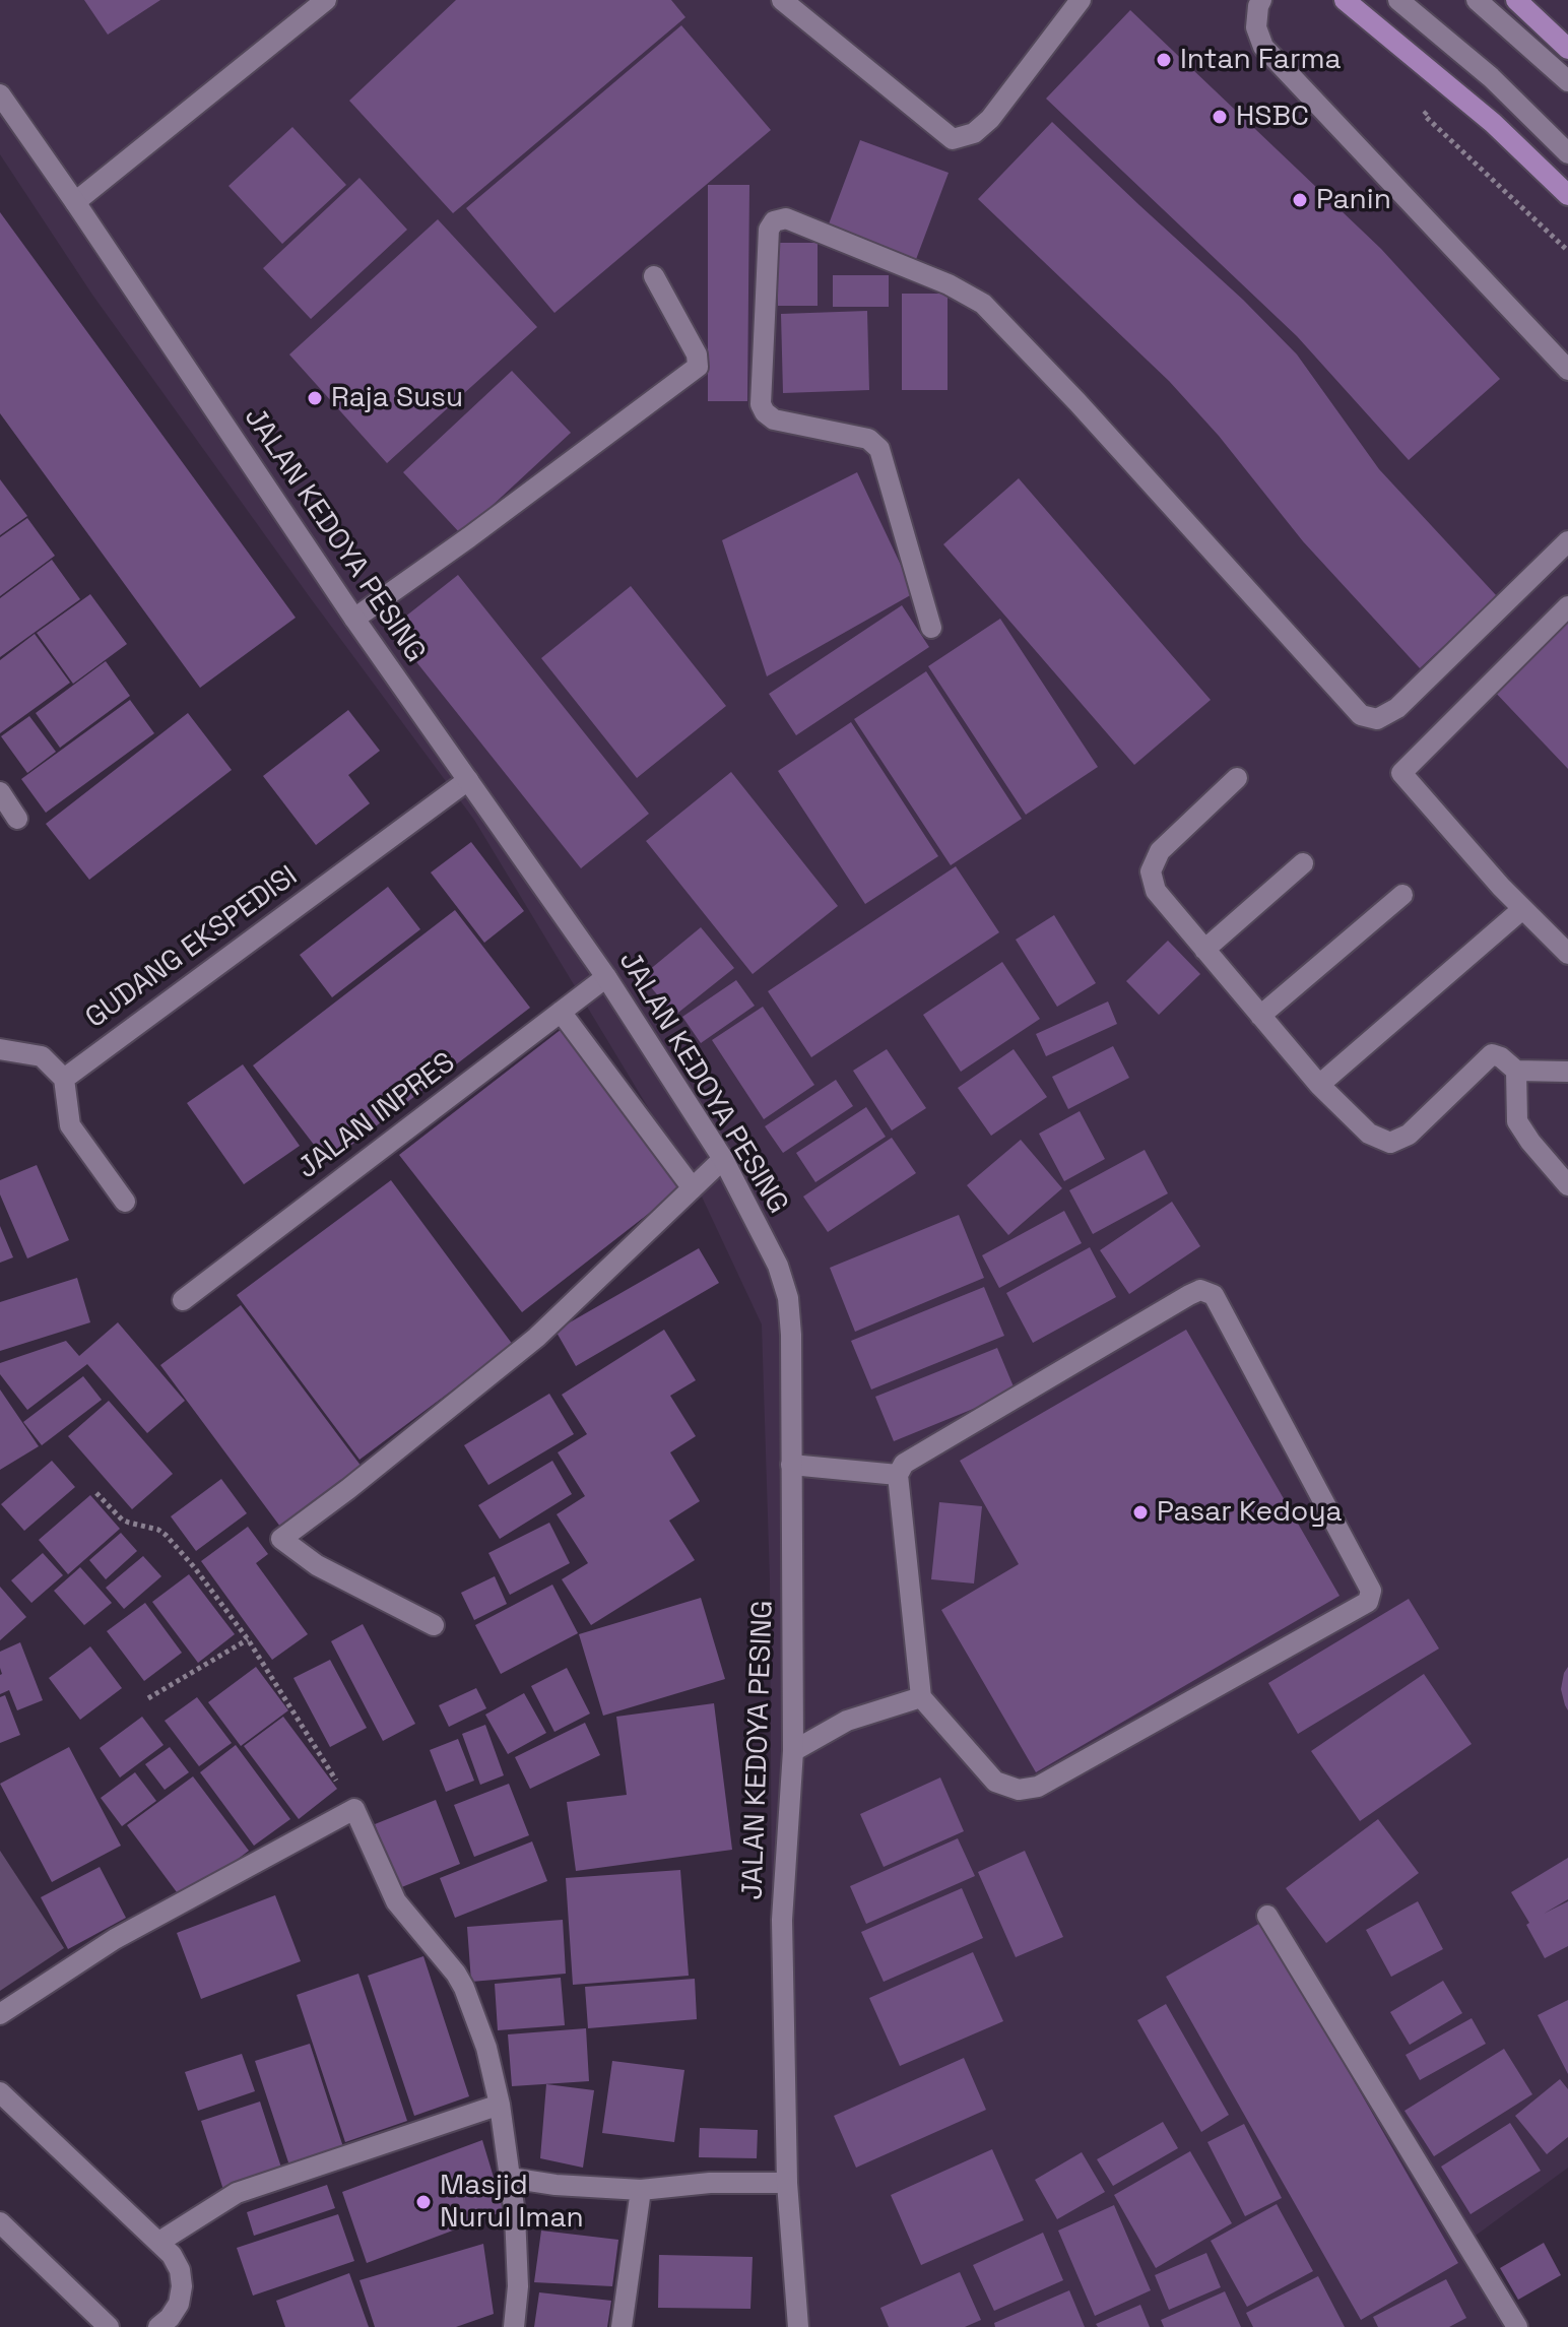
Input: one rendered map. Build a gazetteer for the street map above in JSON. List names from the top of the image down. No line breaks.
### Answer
{"streets":{"street":["JALAN KEDOYA PESING","GUDANG EKSPEDISI","JALAN INPRES"]},"crossings":[["JALAN KEDOYA PESING","GUDANG EKSPEDISI"],["JALAN KEDOYA PESING","JALAN INPRES"]],"places":["Intan Farma","HSBC","Panin","Raja Susu","Pasar Kedoya","Masjid Nurul Iman"]}
